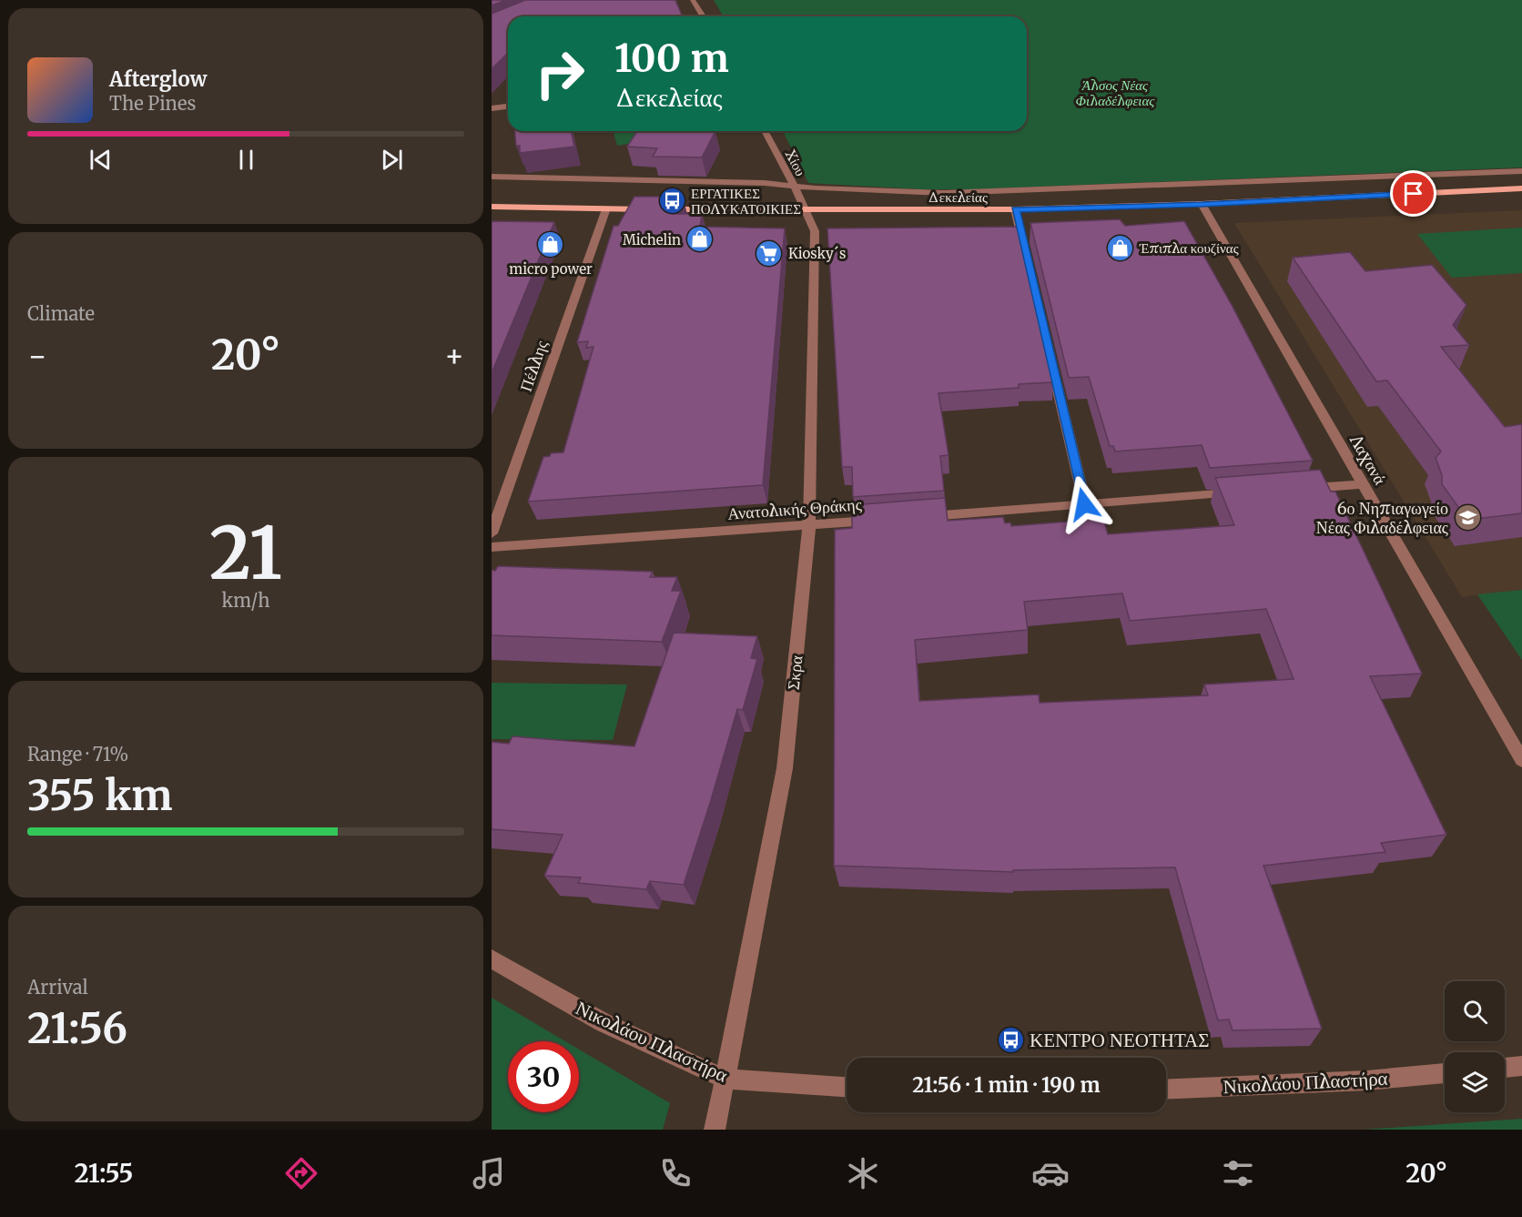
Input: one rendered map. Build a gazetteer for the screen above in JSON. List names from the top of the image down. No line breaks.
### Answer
{"streets":{"main road":["Δεκελείας"],"street":["Χίου","Πέλλης","Λαχανά","Ανατολικής Θράκης","Σκρα","Νικολάου Πλαστήρα"]},"crossings":[["Χίου","Δεκελείας"],["Χίου","Σκρα"],["Δεκελείας","Πέλλης"],["Δεκελείας","Λαχανά"],["Δεκελείας","Σκρα"],["Ανατολικής Θράκης","Σκρα"],["Σκρα","Νικολάου Πλαστήρα"]],"parks":["Άλσος Νέας Φιλαδέλφειας"],"places":{"bus stop":["ΕΡΓΑΤΙΚΕΣ ΠΟΛΥΚΑΤΟΙΚΙΕΣ","ΚΕΝΤΡΟ ΝΕΟΤΗΤΑΣ"],"shop":["Michelin","micro power","Έπιπλα κουζίνας"],"supermarket":["Kiosky´s"],"school or university":["6ο Νηπιαγωγείο Νέας Φιλαδέλφειας"]},"page":{"turn":["100 m","Δεκελείας"],"song":["Afterglow","The Pines"],"tile":["Climate",["21","km/h"],["Range · 71%","355 km"],["Arrival","21:56"]],"heat":["−","20°","+"],"limit":"30","trip":"21:56 · 1 min · 190 m","tabs":["21:55","20°"]}}
